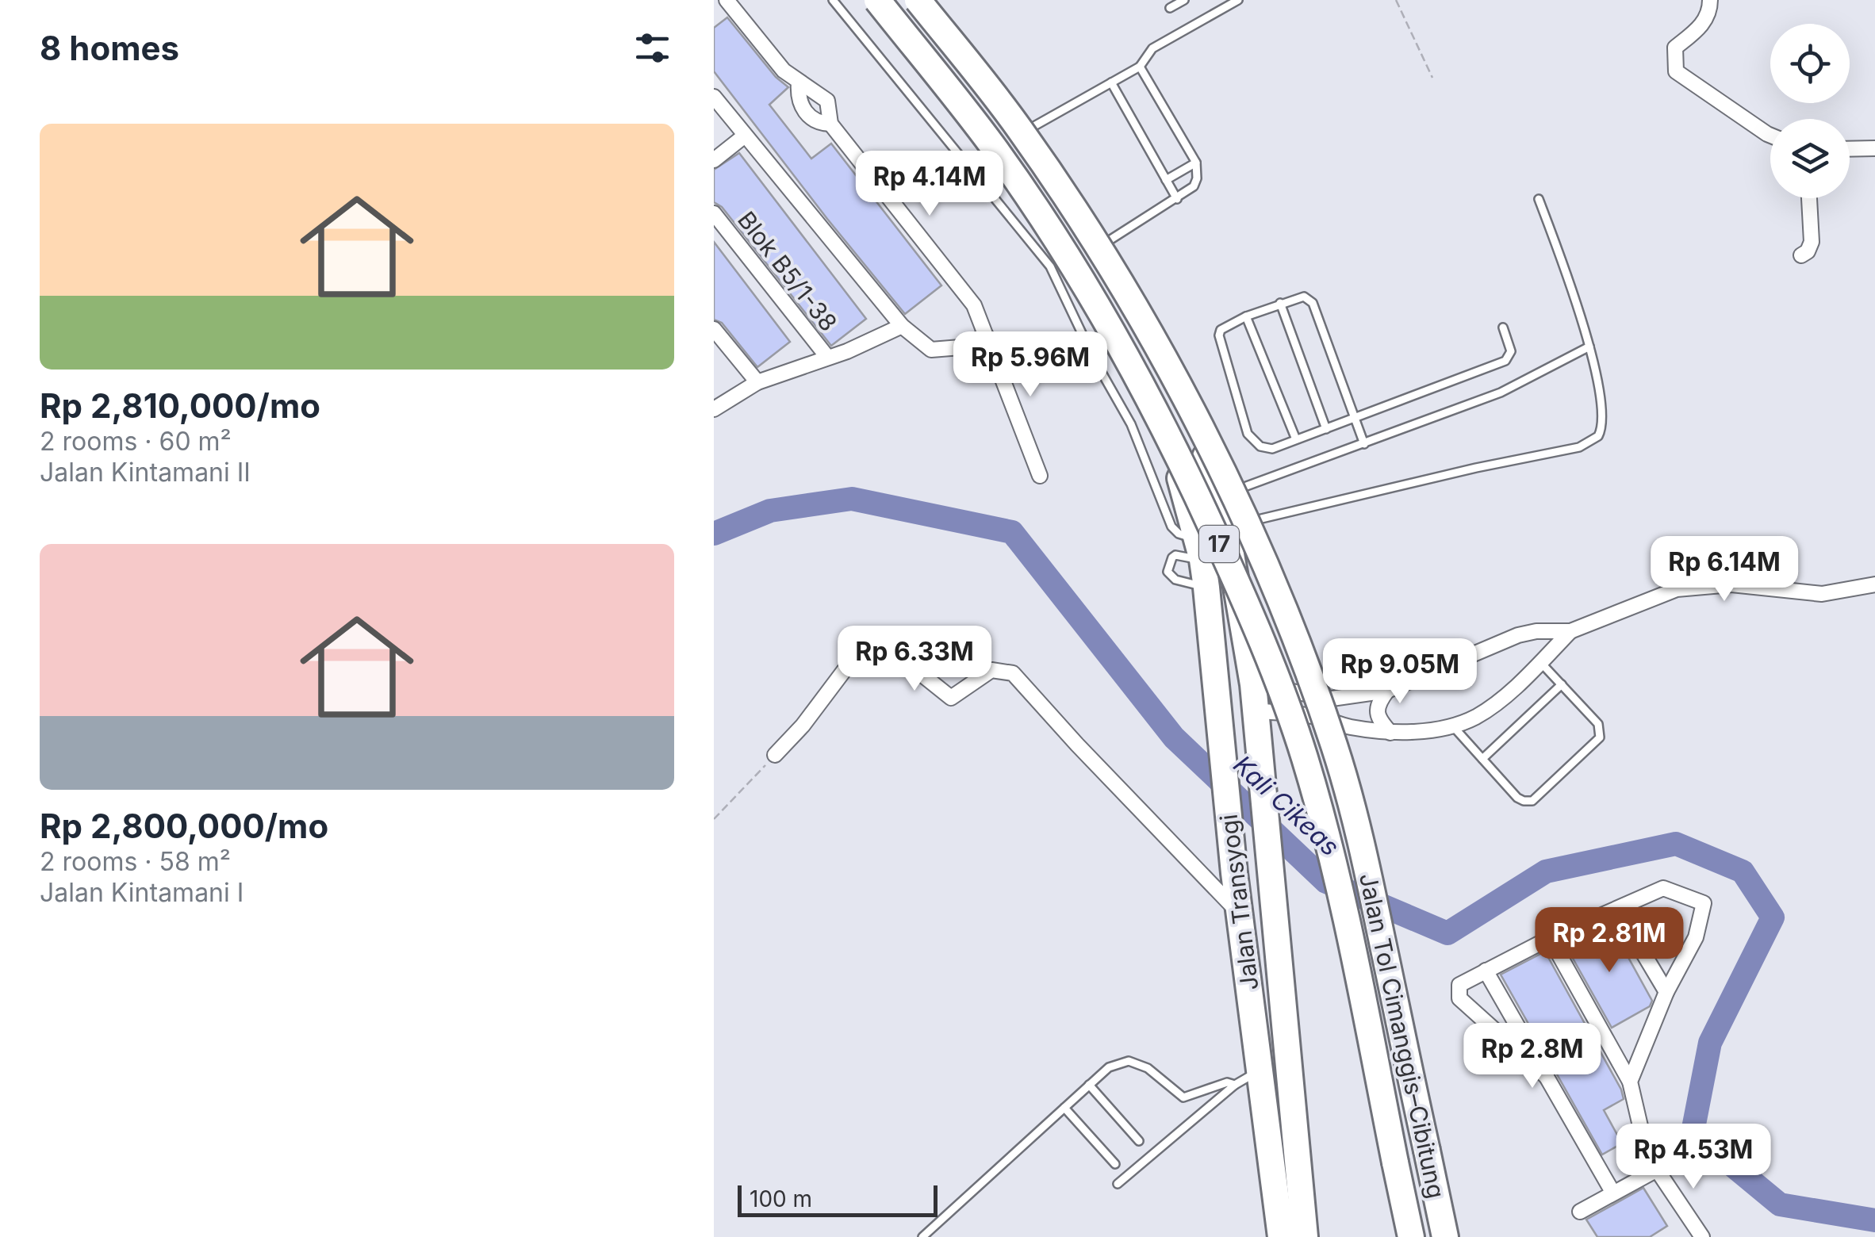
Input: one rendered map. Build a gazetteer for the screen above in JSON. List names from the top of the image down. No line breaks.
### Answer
{"streets":{"highway":["17","Jalan Transyogi","Jalan Tol Cimanggis–Cibitung"],"street":["Blok B5/1-38"]},"crossings":[["Jalan Transyogi","Jalan Tol Cimanggis–Cibitung"]],"water":["Kali Cikeas"],"scale_bar":"100 m","page":{"heading":"8 homes","list":[{"name":"Rp 2,810,000/mo","note":"2 rooms · 60 m² · Jalan Kintamani II"},{"name":"Rp 2,800,000/mo","note":"2 rooms · 58 m² · Jalan Kintamani I"}],"price":["Rp 4.14M","Rp 5.96M","Rp 6.14M","Rp 6.33M","Rp 9.05M","Rp 2.81M","Rp 2.8M","Rp 4.53M"],"scale":"100 m"}}
